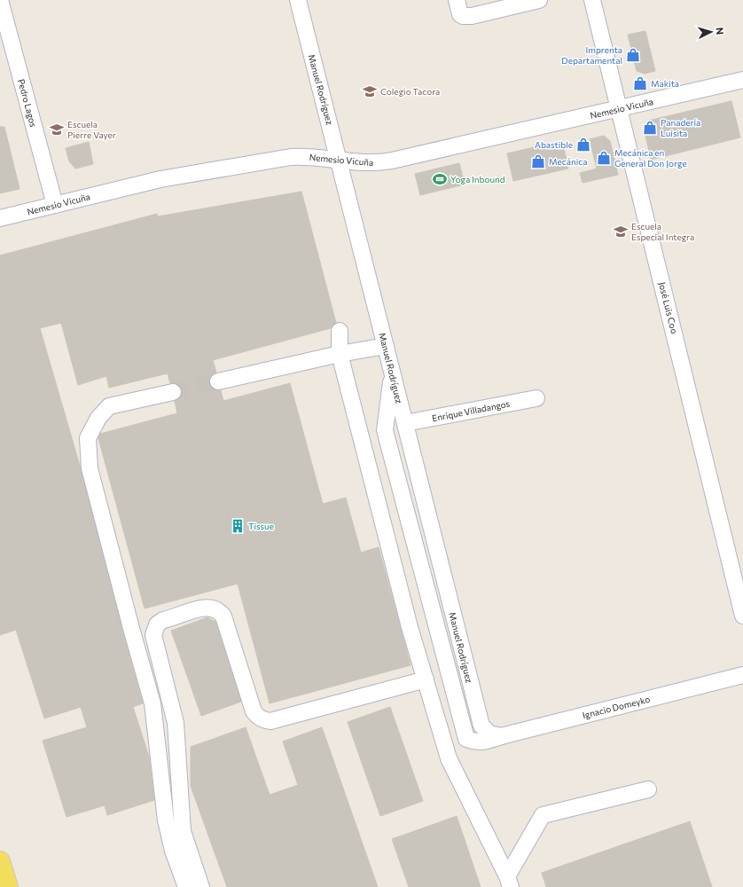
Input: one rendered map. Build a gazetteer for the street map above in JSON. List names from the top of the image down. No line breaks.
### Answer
{"streets":{"street":["Manuel Rodríguez","Pedro Lagos","Nemesio Vicuña","José Luis Coo","Enrique Villadangos","Ignacio Domeyko"]},"crossings":[["Manuel Rodríguez","Nemesio Vicuña"],["Manuel Rodríguez","Enrique Villadangos"],["Manuel Rodríguez","Ignacio Domeyko"],["Pedro Lagos","Nemesio Vicuña"],["Nemesio Vicuña","José Luis Coo"]],"places":{"shop":["Imprenta Departamental","Makita","Panadería Luisita","Abastible","Mecánica en General Don Jorge","Mecánica"],"school or university":["Colegio Tacora","Escuela Pierre Vayer","Escuela Especial Integra"],"sports":["Yoga Inbound"],"building":["Tissue"]},"north":"right"}
